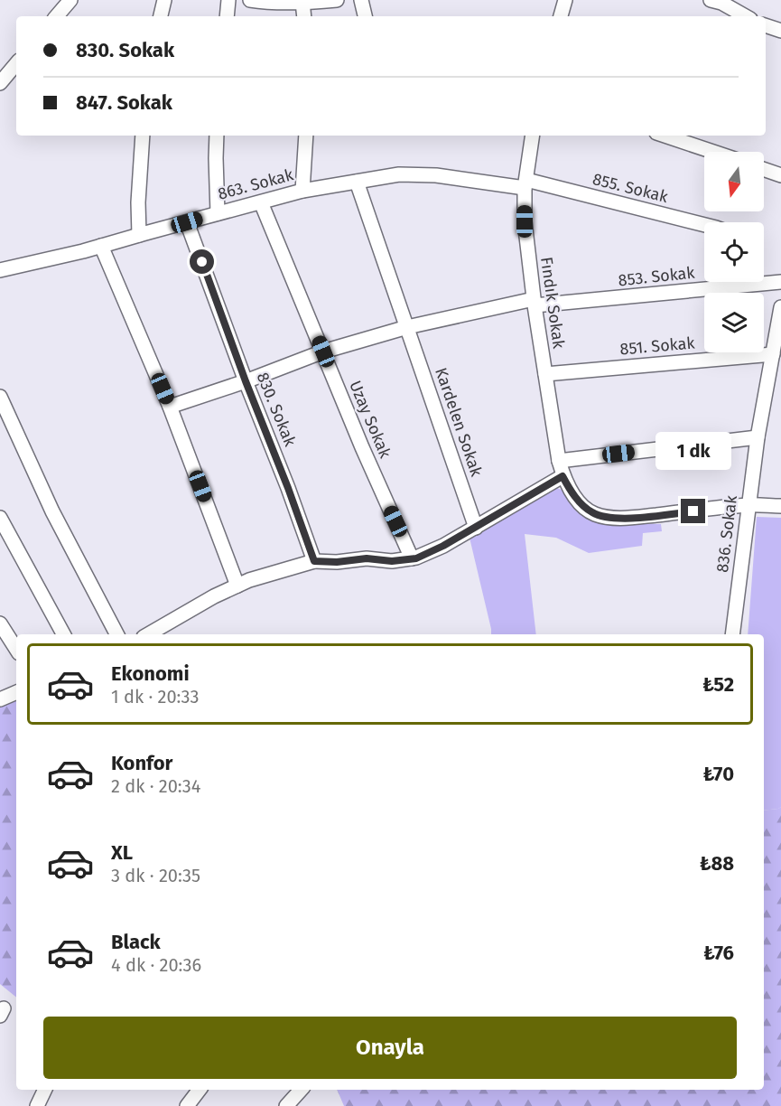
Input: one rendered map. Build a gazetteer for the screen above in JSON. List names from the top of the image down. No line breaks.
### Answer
{"streets":{"street":["863. Sokak","855. Sokak","853. Sokak","Fındık Sokak","851. Sokak","830. Sokak","Uzay Sokak","Kardelen Sokak","836. Sokak"]},"crossings":[["863. Sokak","855. Sokak"],["863. Sokak","Fındık Sokak"],["863. Sokak","830. Sokak"],["863. Sokak","Uzay Sokak"],["863. Sokak","Kardelen Sokak"],["855. Sokak","Fındık Sokak"],["853. Sokak","Fındık Sokak"],["Fındık Sokak","851. Sokak"],["851. Sokak","836. Sokak"]],"north":"bottom","page":{"banner":["830. Sokak","847. Sokak"],"bubble":"1 dk","list":[{"name":"Ekonomi","note":"1 dk · 20:33","value":"₺52"},{"name":"Konfor","note":"2 dk · 20:34","value":"₺70"},{"name":"XL","note":"3 dk · 20:35","value":"₺88"},{"name":"Black","note":"4 dk · 20:36","value":"₺76"}],"buttons":"Onayla"}}
